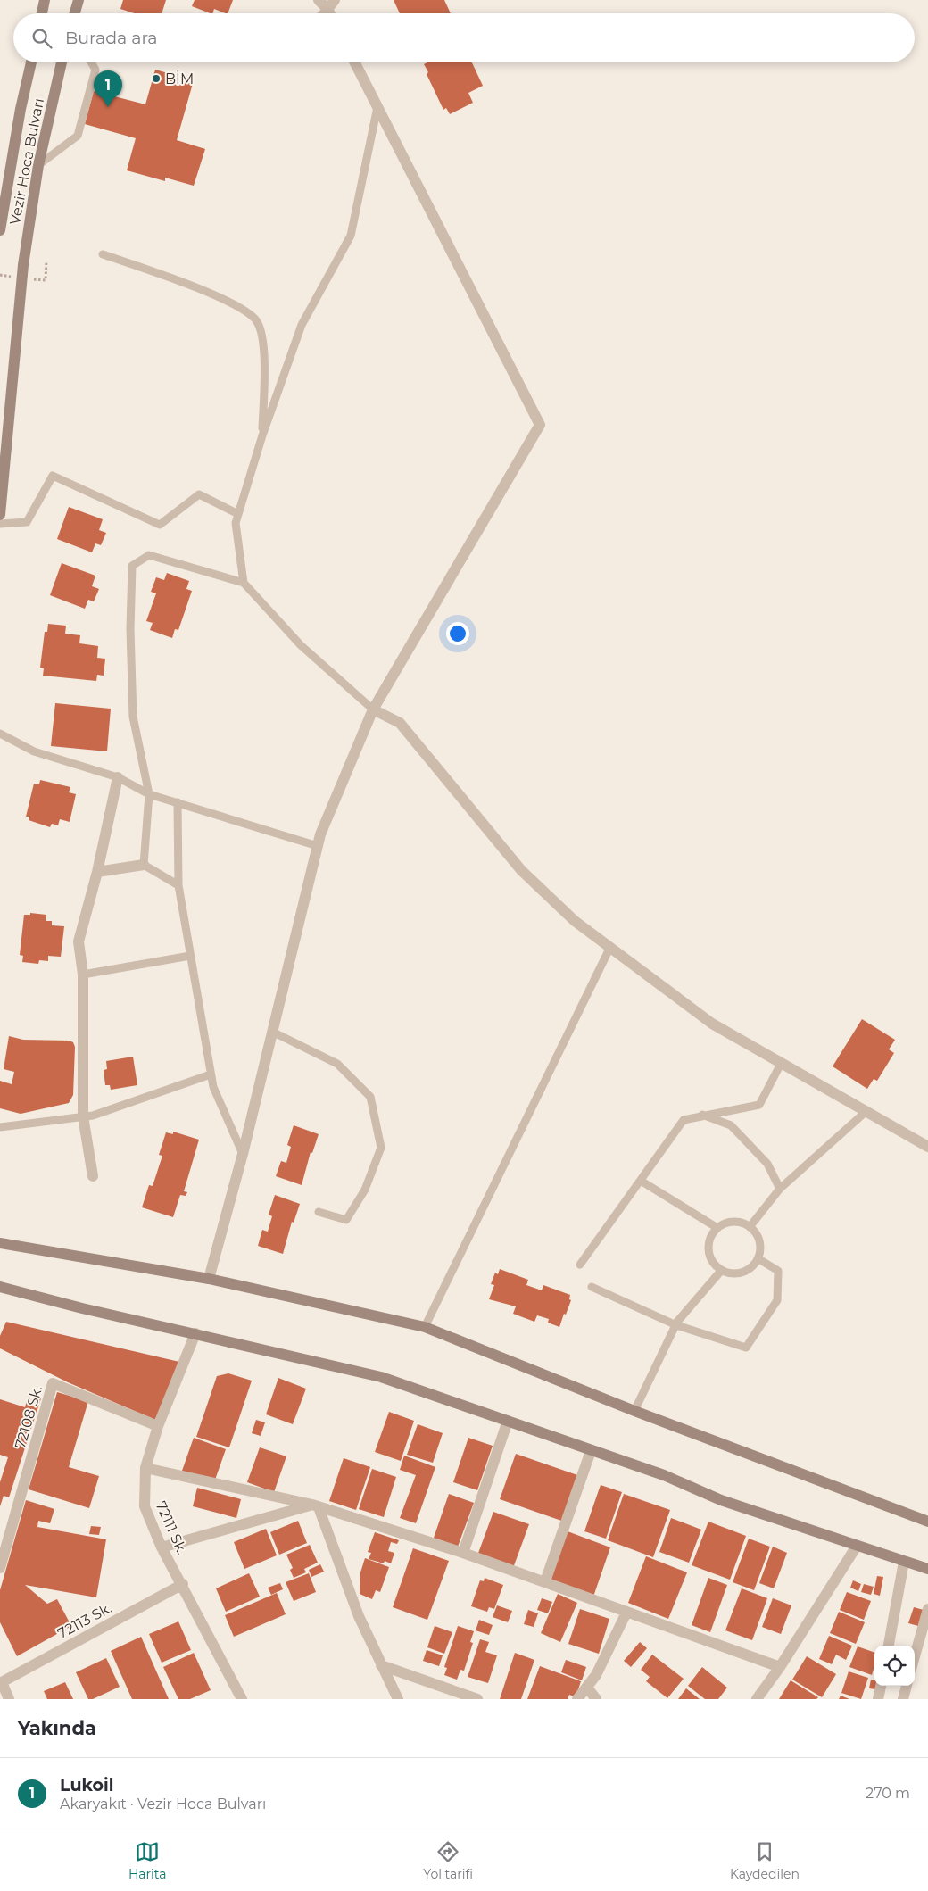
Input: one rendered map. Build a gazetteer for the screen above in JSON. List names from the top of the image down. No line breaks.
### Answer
{"streets":{"main road":["Vezir Hoca Bulvarı"],"street":["72108 Sk.","72111 Sk.","72113 Sk."]},"crossings":[["72108 Sk.","72111 Sk."],["72111 Sk.","72113 Sk."]],"places":["BİM"],"page":{"search":"Burada ara","pins":"1","heading":"Yakında","list":[{"mark":"1","name":"Lukoil","note":"Akaryakıt · Vezir Hoca Bulvarı","value":"270 m"}],"nav":["Harita","Yol tarifi","Kaydedilen"]}}
